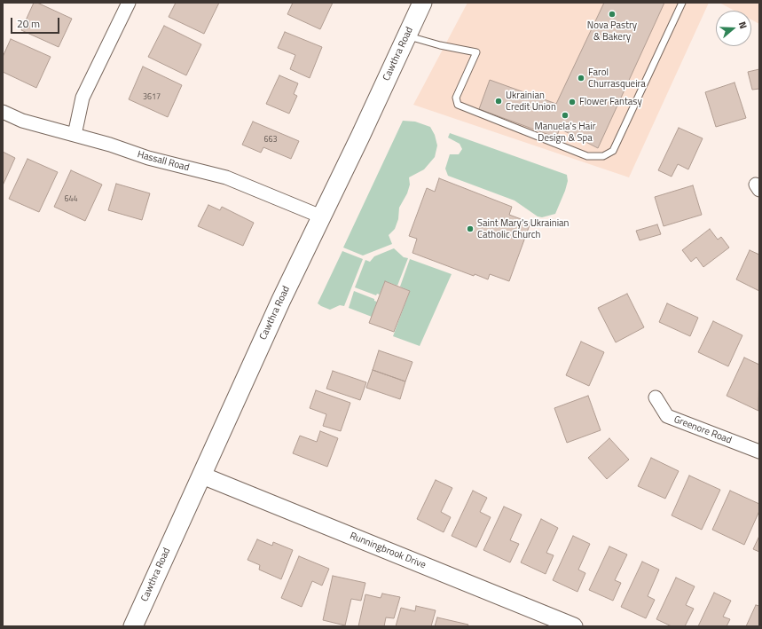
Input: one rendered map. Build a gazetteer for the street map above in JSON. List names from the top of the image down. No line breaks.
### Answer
{"streets":{"main road":["Cawthra Road"],"street":["Hassall Road","Greenore Road","Runningbrook Drive"]},"crossings":[["Cawthra Road","Hassall Road"],["Cawthra Road","Runningbrook Drive"]],"places":["Nova Pastry & Bakery","Farol Churrasqueira","Ukrainian Credit Union","Flower Fantasy","Manuela's Hair Design & Spa","Saint Mary's Ukrainian Catholic Church"],"house_numbers":["3617","663","644"],"scale_bar":"20 m","north":"right"}
